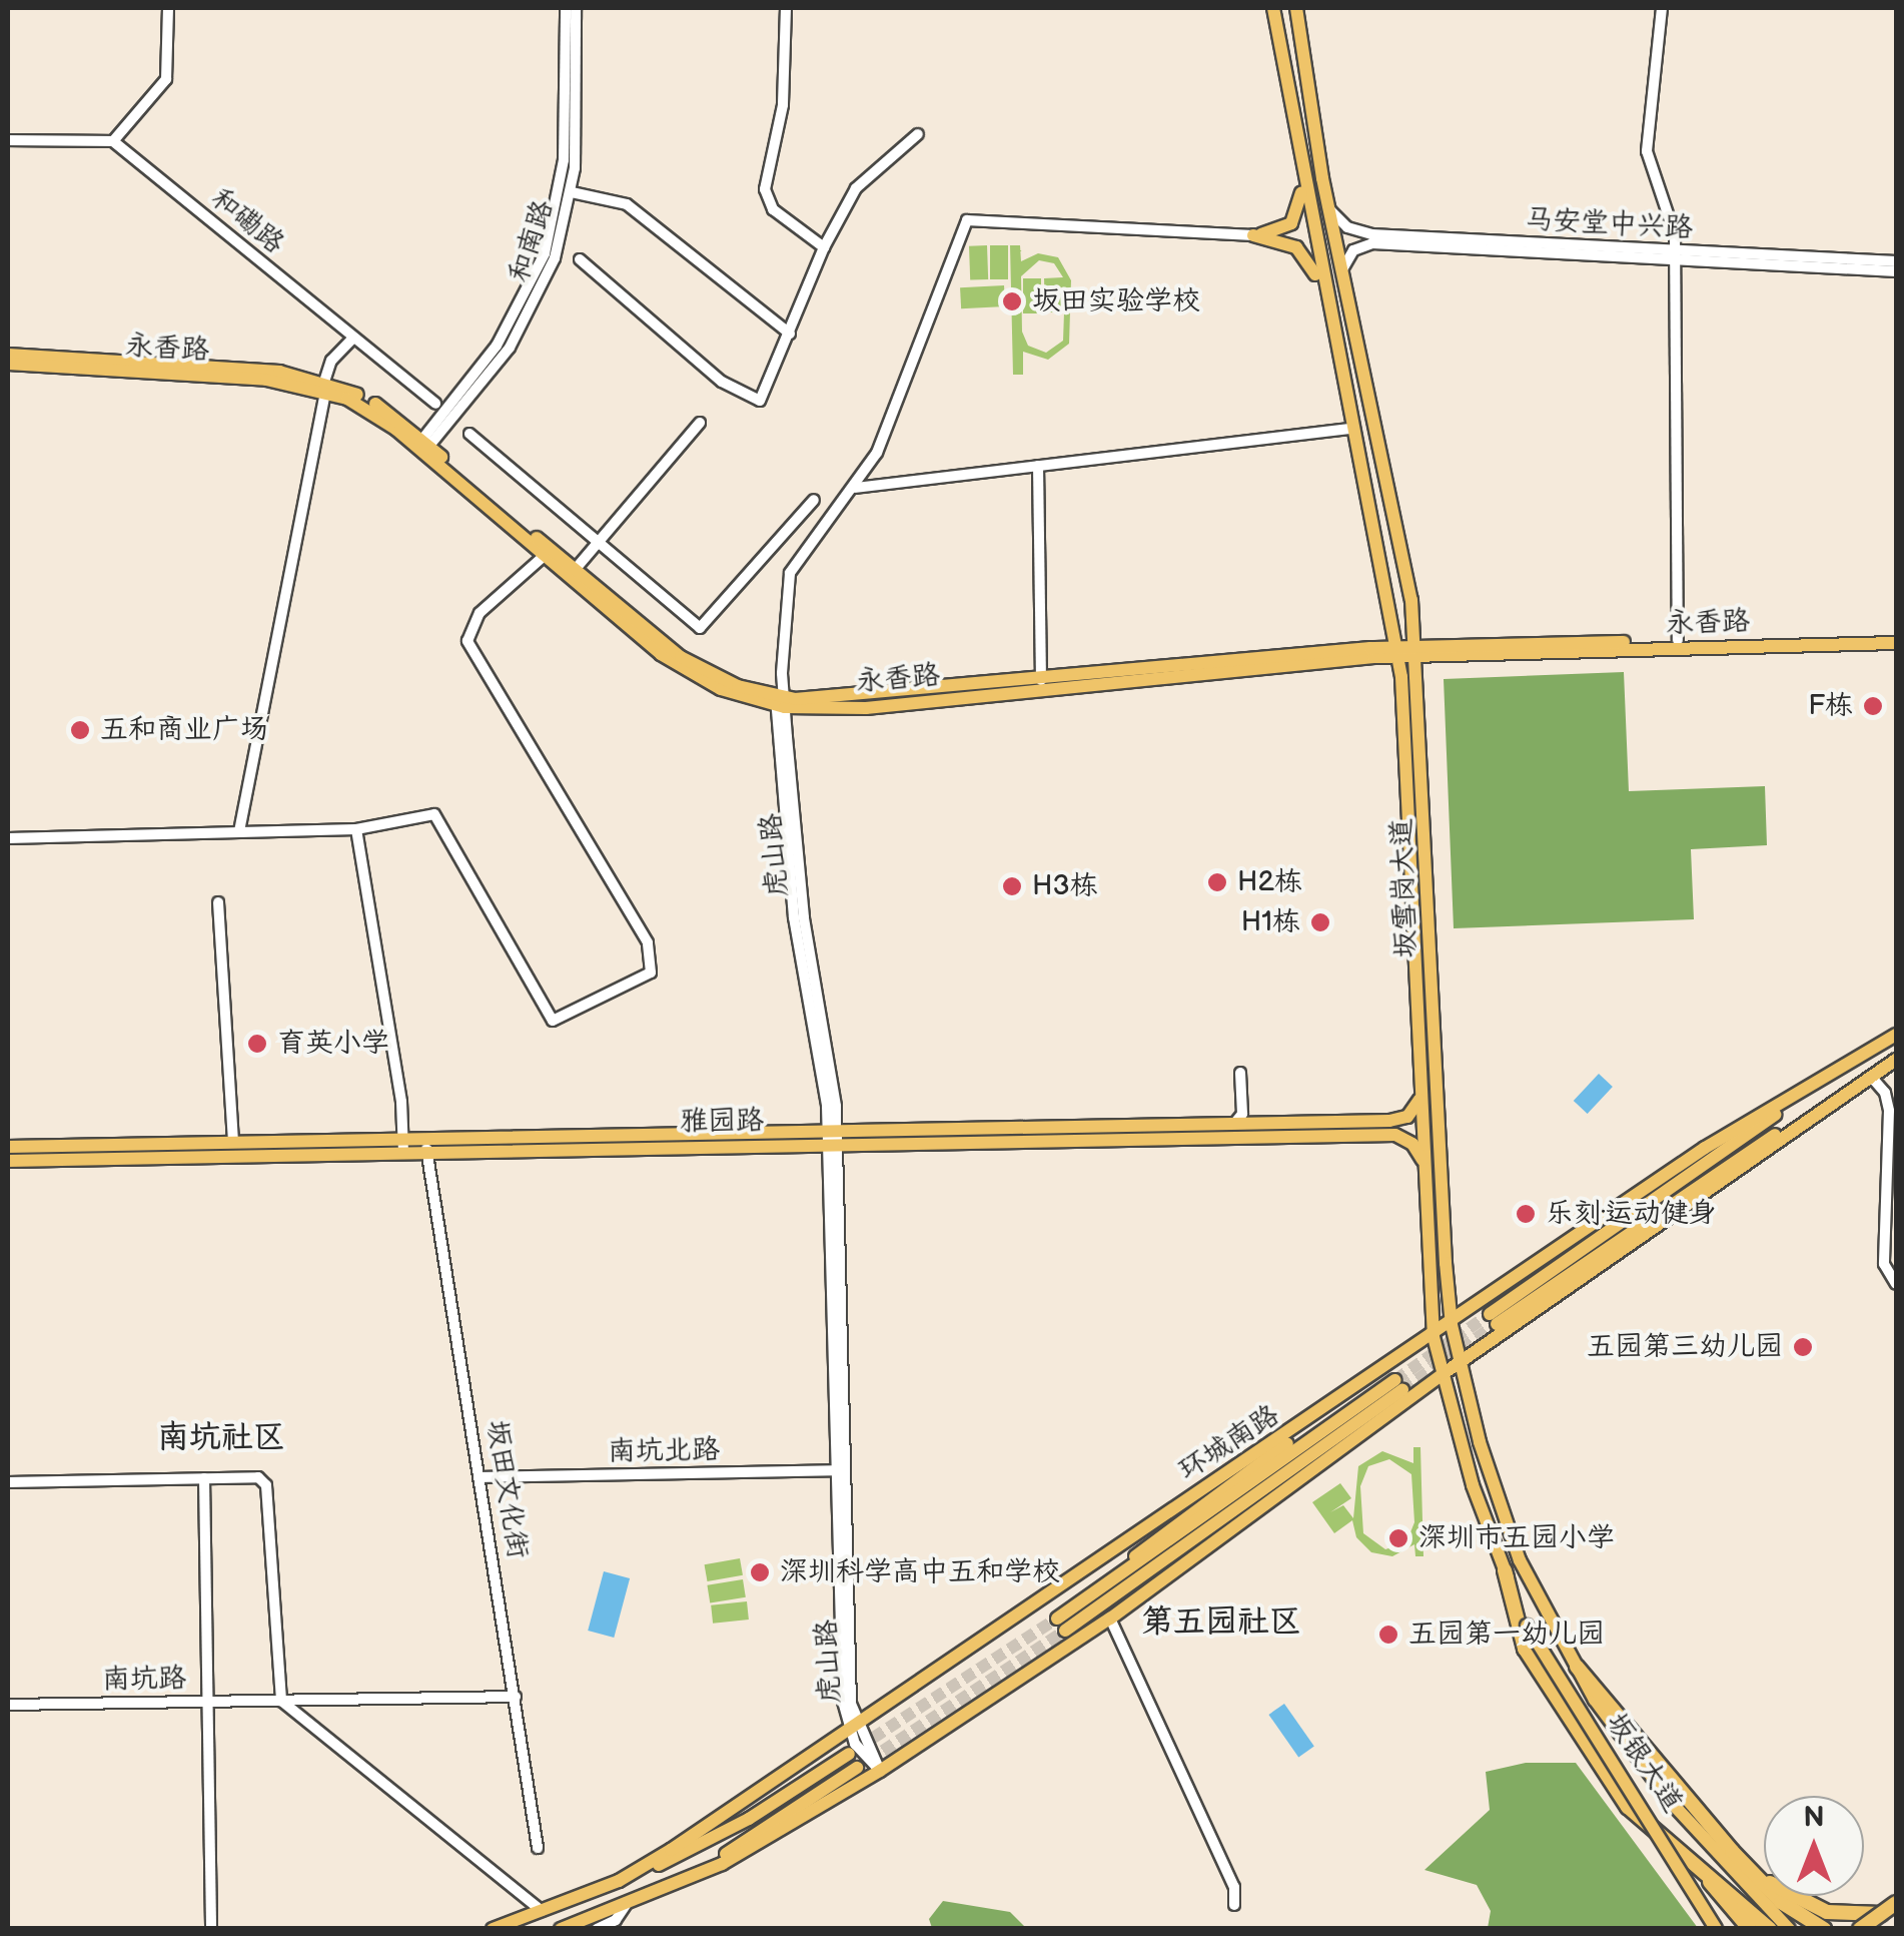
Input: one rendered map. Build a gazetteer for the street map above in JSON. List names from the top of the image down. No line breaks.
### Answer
{"streets":{"main road":["永香路","坂雪岗大道","雅园路","环城南路","坂银大道"],"street":["和磡路","马安堂中兴路","和南路","虎山路","南坑北路","坂田文化街","南坑路"]},"crossings":[["马安堂中兴路","坂雪岗大道"],["和南路","永香路"],["永香路","虎山路"],["永香路","坂雪岗大道"],["虎山路","雅园路"],["虎山路","环城南路"],["虎山路","南坑北路"],["坂雪岗大道","雅园路"],["坂雪岗大道","环城南路"],["坂雪岗大道","坂银大道"],["雅园路","坂田文化街"],["南坑北路","坂田文化街"],["坂田文化街","南坑路"]],"districts":["南坑社区","第五园社区"],"places":["坂田实验学校","F栋","五和商业广场","H2栋","H3栋","H1栋","育英小学","乐刻·运动健身","五园第三幼儿园","深圳市五园小学","深圳科学高中五和学校","五园第一幼儿园"],"north":"top"}
